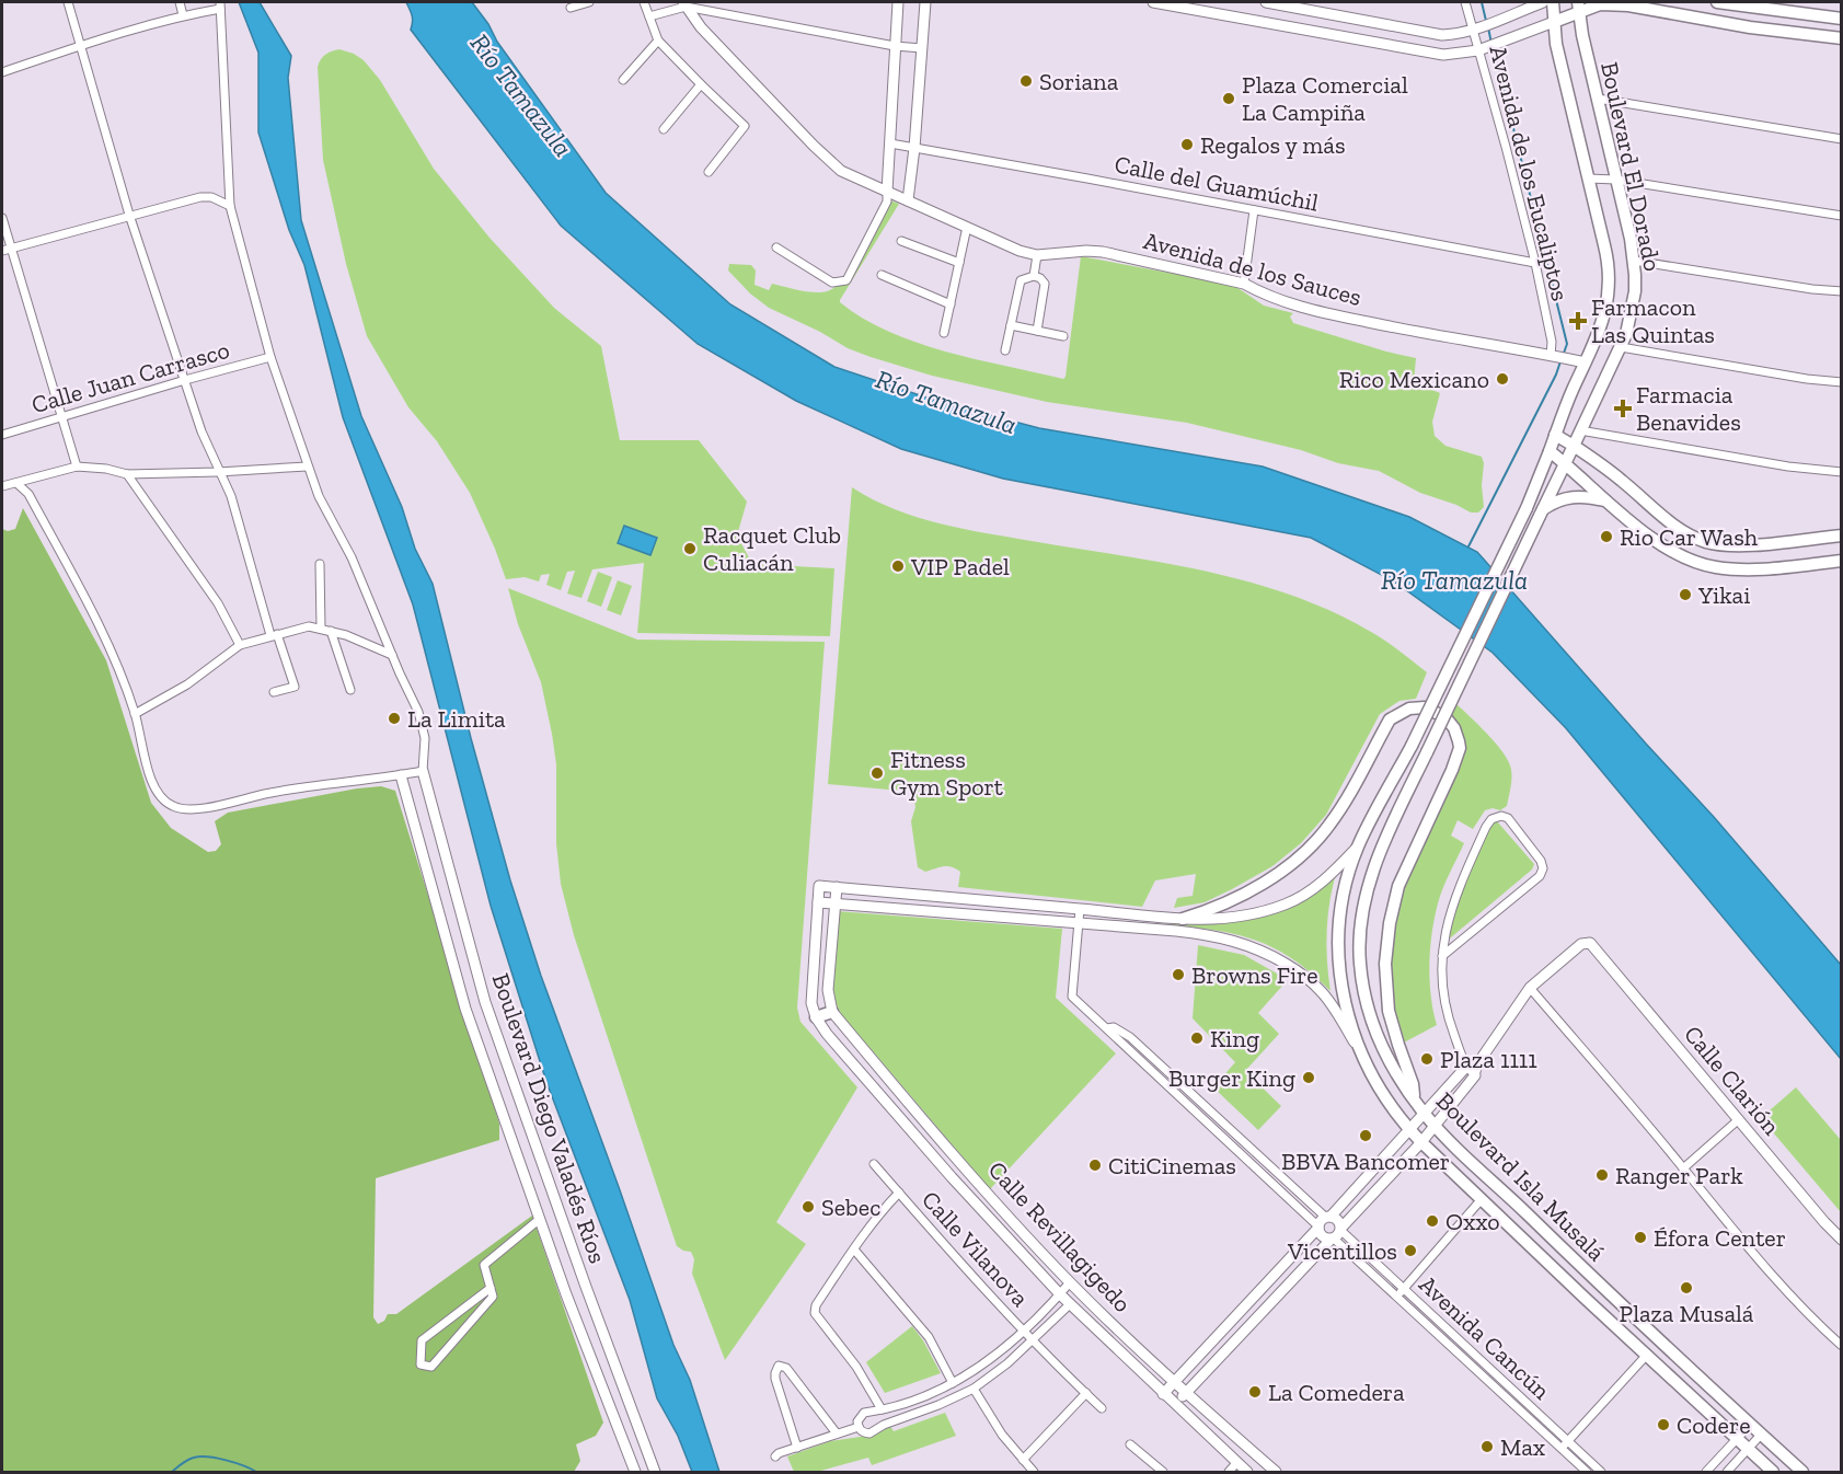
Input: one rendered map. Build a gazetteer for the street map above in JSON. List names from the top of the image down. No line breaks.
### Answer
{"streets":{"main road":["Boulevard El Dorado","Boulevard Isla Musalá"],"street":["Avenida de los Eucaliptos","Calle del Guamúchil","Avenida de los Sauces","Calle Juan Carrasco","Calle Clarión","Boulevard Diego Valadés Ríos","Calle Revillagigedo","Calle Vilanova","Avenida Cancún"]},"crossings":[["Boulevard El Dorado","Avenida de los Sauces"],["Boulevard El Dorado","Boulevard Isla Musalá"],["Avenida de los Eucaliptos","Calle del Guamúchil"],["Avenida de los Eucaliptos","Avenida de los Sauces"]],"water":["Río Tamazula"],"places":{"other":["Soriana","Plaza Comercial La Campiña","Regalos y más","Rico Mexicano","Rio Car Wash","Racquet Club Culiacán","VIP Padel","Yikai","La Limita","Fitness Gym Sport","Browns Fire","King","Plaza 1111","Burger King","BBVA Bancomer","CitiCinemas","Ranger Park","Sebec","Oxxo","Éfora Center","Vicentillos","Plaza Musalá","La Comedera","Codere","Max"],"health":["Farmacon Las Quintas","Farmacia Benavides"]}}
